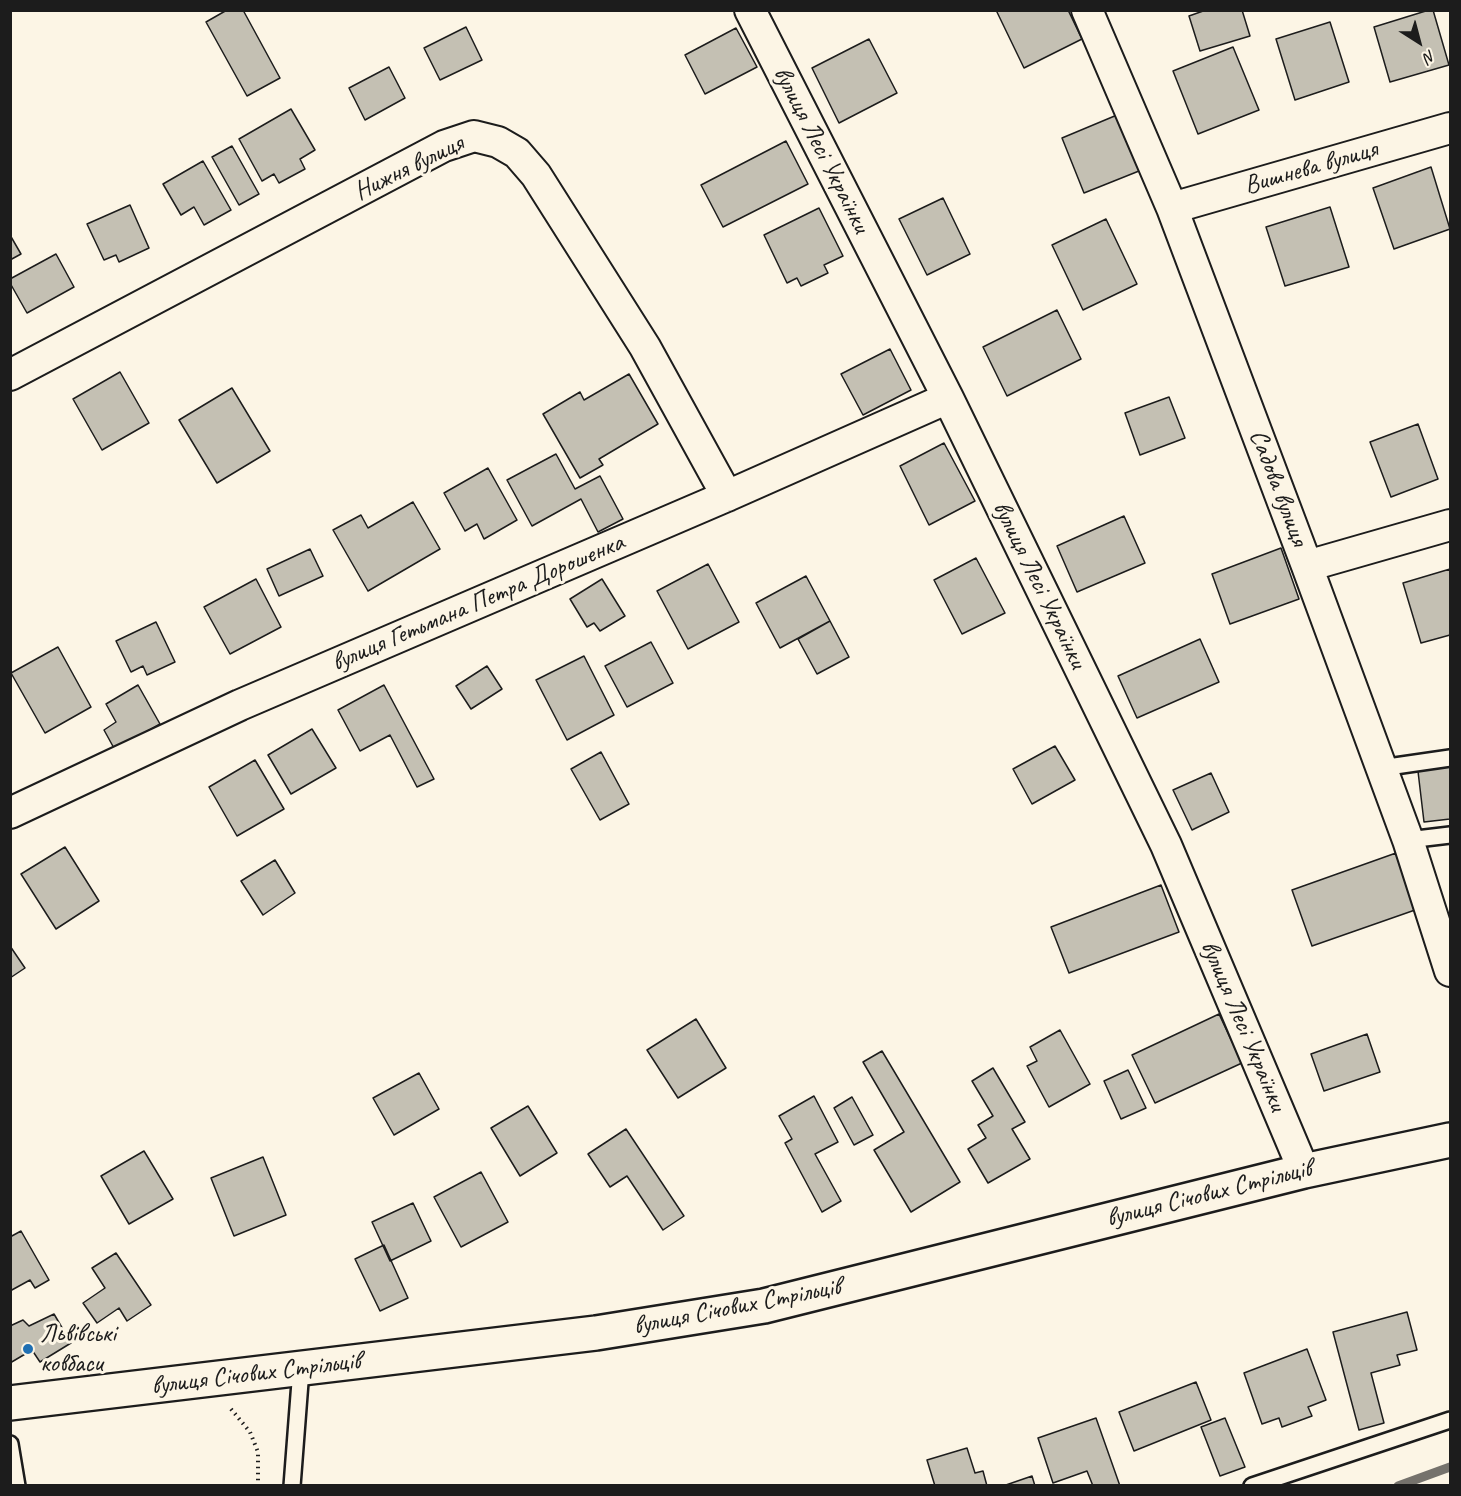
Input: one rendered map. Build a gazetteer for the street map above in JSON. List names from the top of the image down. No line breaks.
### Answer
{"streets":{"street":["вулиця Лесі Українки","Нижня вулиця","Вишнева вулиця","Садова вулиця","вулиця Гетьмана Петра Дорошенка","вулиця Січових Стрільців"]},"crossings":[["вулиця Лесі Українки","вулиця Гетьмана Петра Дорошенка"],["вулиця Лесі Українки","вулиця Січових Стрільців"],["Нижня вулиця","вулиця Гетьмана Петра Дорошенка"],["Вишнева вулиця","Садова вулиця"]],"places":["Львівські ковбаси"],"north":"bottom right"}
